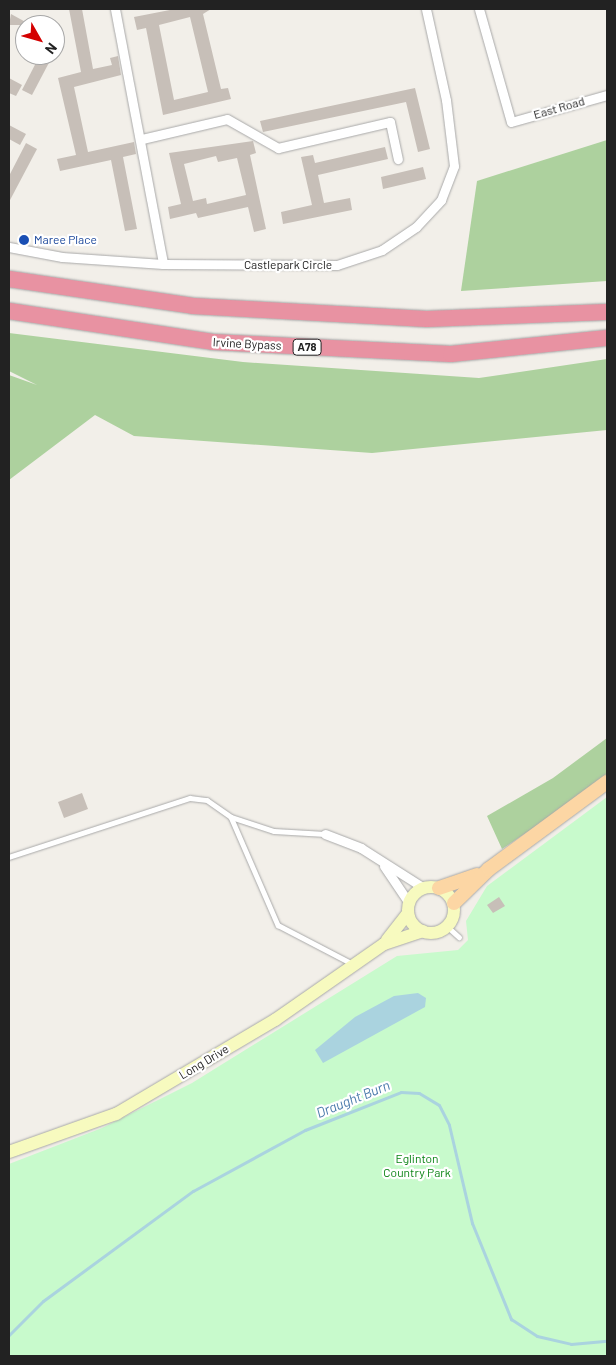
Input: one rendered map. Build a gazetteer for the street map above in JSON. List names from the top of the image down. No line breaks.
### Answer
{"streets":{"highway":["Irvine Bypass","A78"],"main road":["Long Drive"],"street":["East Road","Castlepark Circle"]},"water":["Draught Burn"],"parks":["Eglinton Country Park"],"places":["Maree Place"],"north":"bottom right"}
